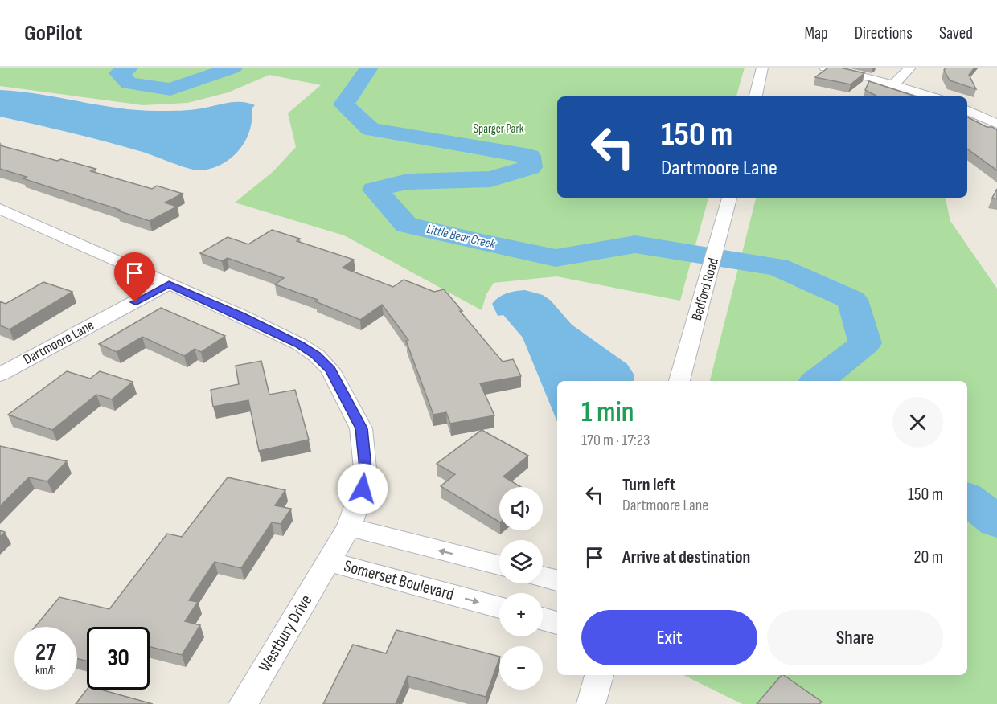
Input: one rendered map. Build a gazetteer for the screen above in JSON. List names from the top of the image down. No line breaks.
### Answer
{"streets":{"street":["Bedford Road","Dartmoore Lane","Somerset Boulevard","Westbury Drive"]},"crossings":[["Dartmoore Lane","Somerset Boulevard"],["Somerset Boulevard","Westbury Drive"]],"water":["Little Bear Creek"],"parks":["Sparger Park"],"page":{"header":"GoPilot","nav":["Map","Directions","Saved"],"turn":["150 m","Dartmoore Lane"],"heading":["1 min","170 m · 17:23"],"list":[{"name":"Turn left","note":"Dartmoore Lane","value":"150 m"},{"name":"Arrive at destination","value":"20 m"}],"map_buttons":["+","−"],"buttons":["Exit","Share"],"speed":"27 km/h","limit":"30"}}
